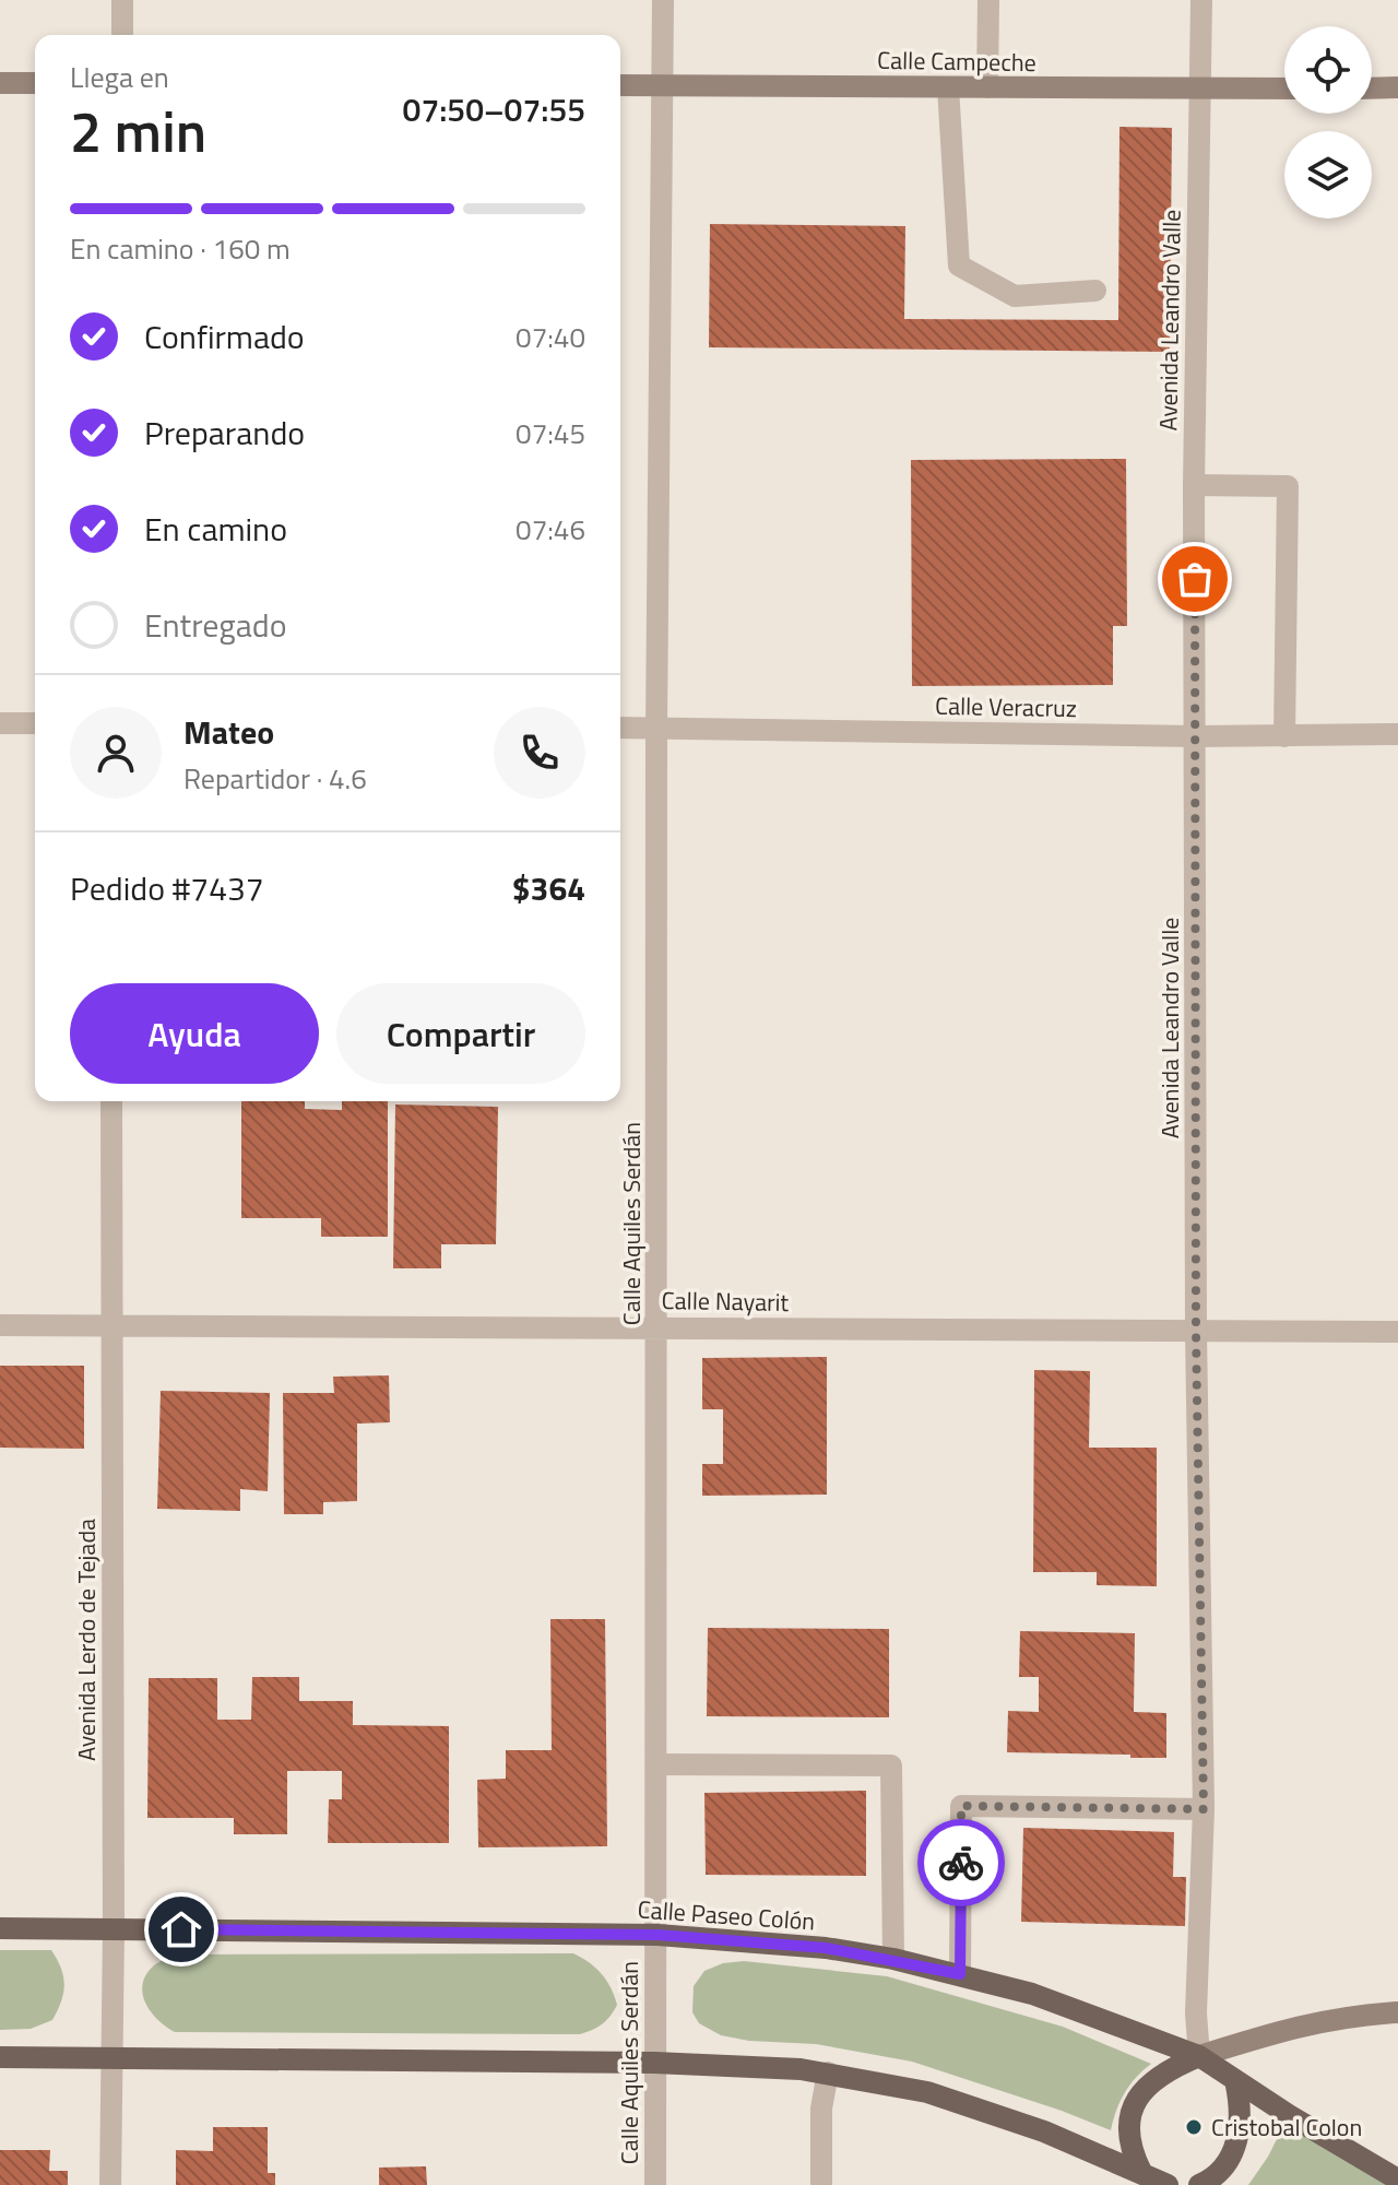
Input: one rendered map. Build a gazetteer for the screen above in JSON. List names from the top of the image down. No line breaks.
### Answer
{"streets":{"main road":["Calle Campeche","Calle Paseo Colón"],"street":["Avenida Leandro Valle","Calle Veracruz","Calle Aquiles Serdán","Calle Nayarit","Avenida Lerdo de Tejada"]},"crossings":[["Calle Campeche","Avenida Leandro Valle"],["Calle Campeche","Calle Aquiles Serdán"],["Avenida Leandro Valle","Calle Veracruz"],["Avenida Leandro Valle","Calle Nayarit"],["Avenida Leandro Valle","Calle Paseo Colón"],["Calle Veracruz","Calle Aquiles Serdán"],["Calle Aquiles Serdán","Calle Nayarit"],["Calle Aquiles Serdán","Calle Paseo Colón"],["Calle Nayarit","Avenida Lerdo de Tejada"],["Avenida Lerdo de Tejada","Calle Paseo Colón"]],"places":["Cristobal Colon"],"page":{"heading":["2 min","Llega en","07:50–07:55"],"panel":["Mateo","Repartidor · 4.6","Pedido #7437","$364"],"bar":"En camino · 160 m","list":[["Confirmado","07:40"],["Preparando","07:45"],["En camino","07:46"],"Entregado"],"buttons":["Ayuda","Compartir"]}}
